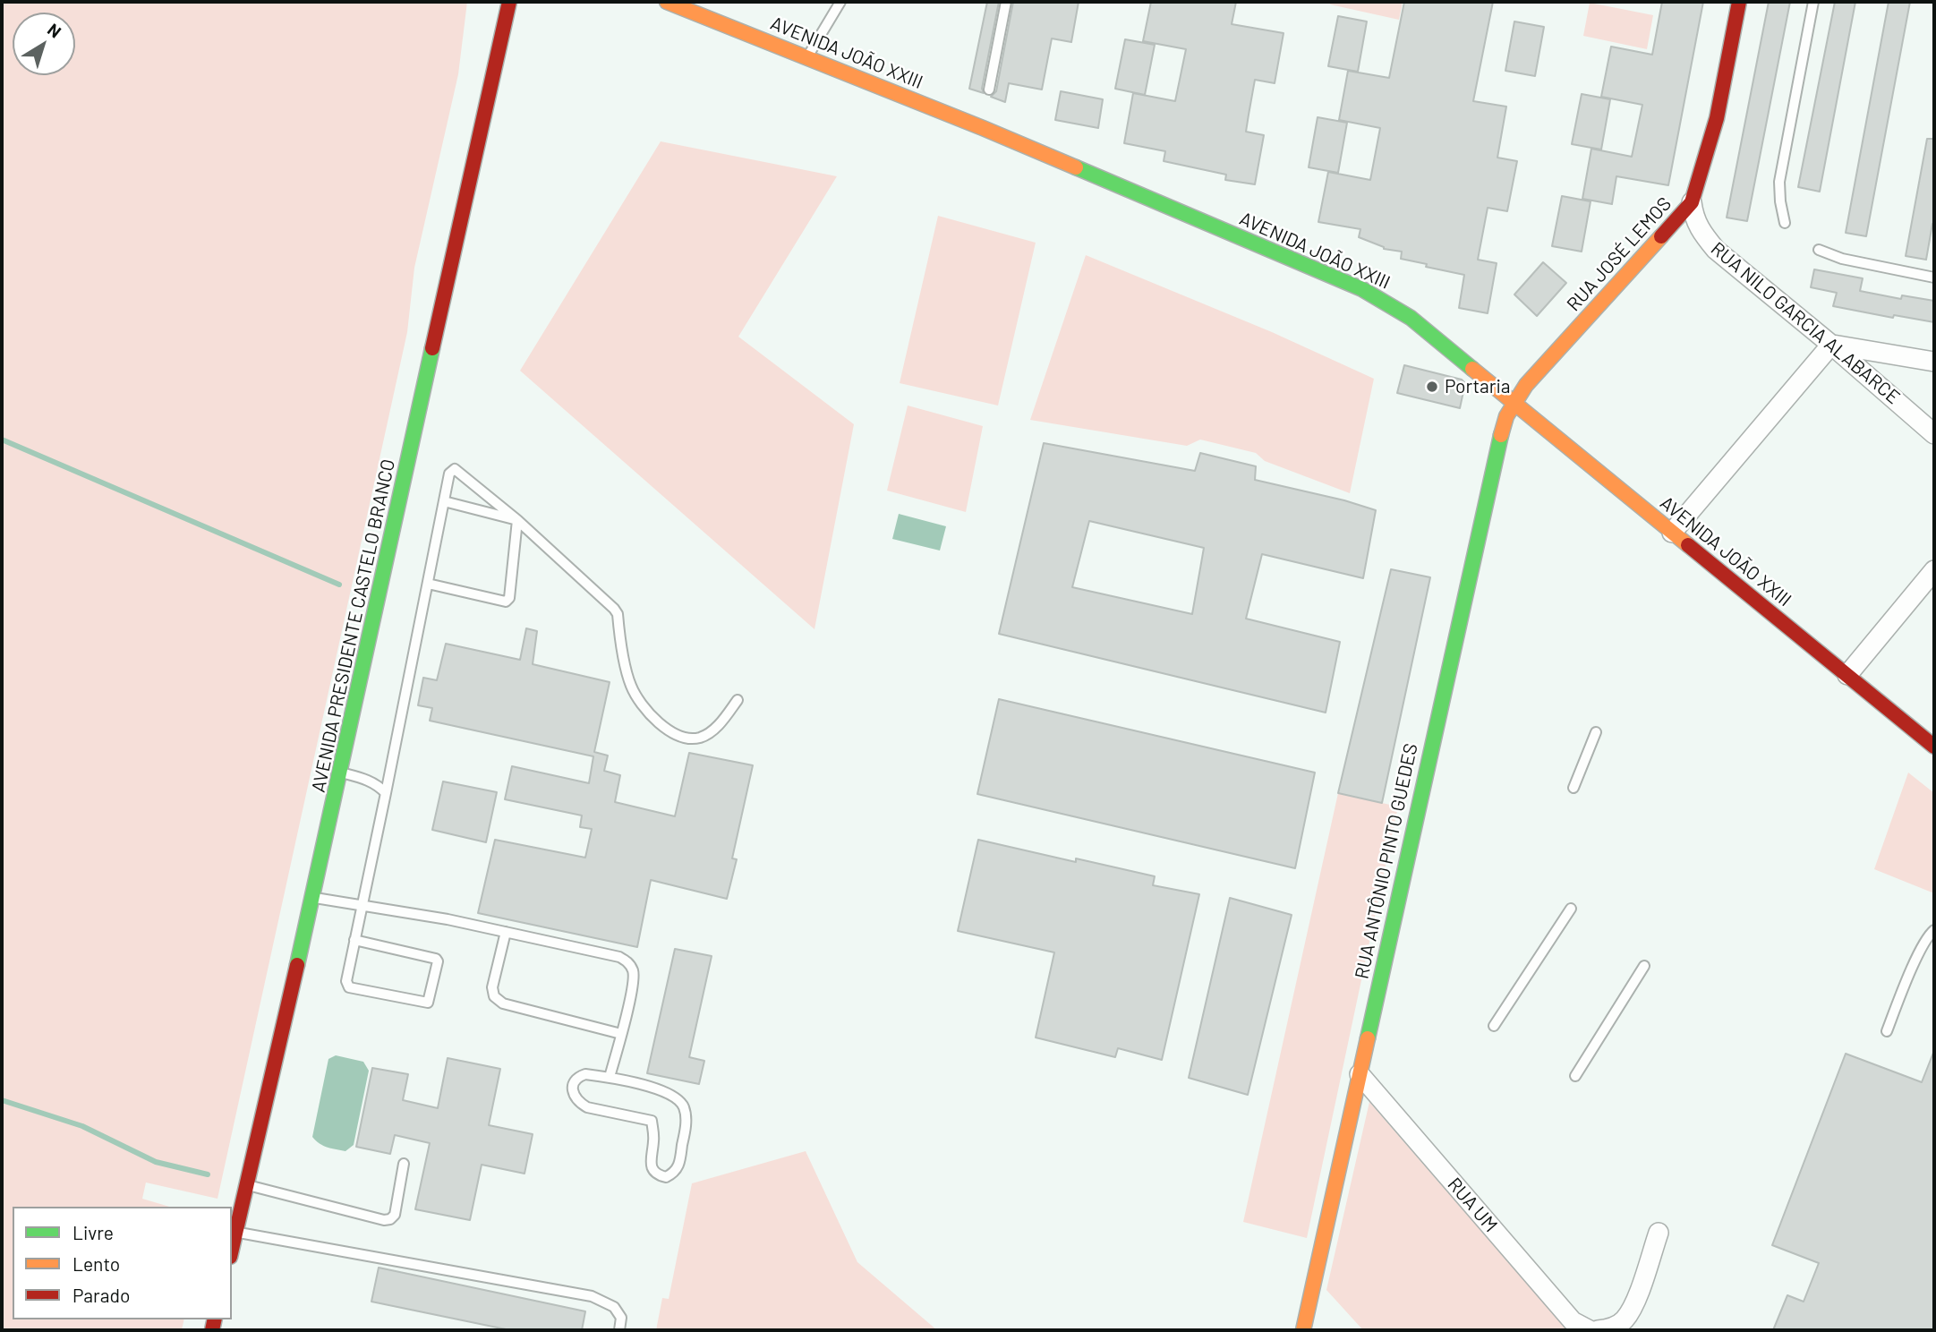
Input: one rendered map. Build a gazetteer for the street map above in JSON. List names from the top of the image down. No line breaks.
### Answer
{"streets":{"street":["AVENIDA JOÃO XXIII","RUA JOSÉ LEMOS","RUA NILO GARCIA ALABARCE","AVENIDA PRESIDENTE CASTELO BRANCO","RUA ANTÔNIO PINTO GUEDES","RUA UM"]},"crossings":[["AVENIDA JOÃO XXIII","RUA JOSÉ LEMOS"],["AVENIDA JOÃO XXIII","RUA ANTÔNIO PINTO GUEDES"],["RUA JOSÉ LEMOS","RUA NILO GARCIA ALABARCE"],["RUA JOSÉ LEMOS","RUA ANTÔNIO PINTO GUEDES"],["RUA ANTÔNIO PINTO GUEDES","RUA UM"]],"places":["Portaria"],"legend":["Livre","Lento","Parado"],"north":"top right"}
